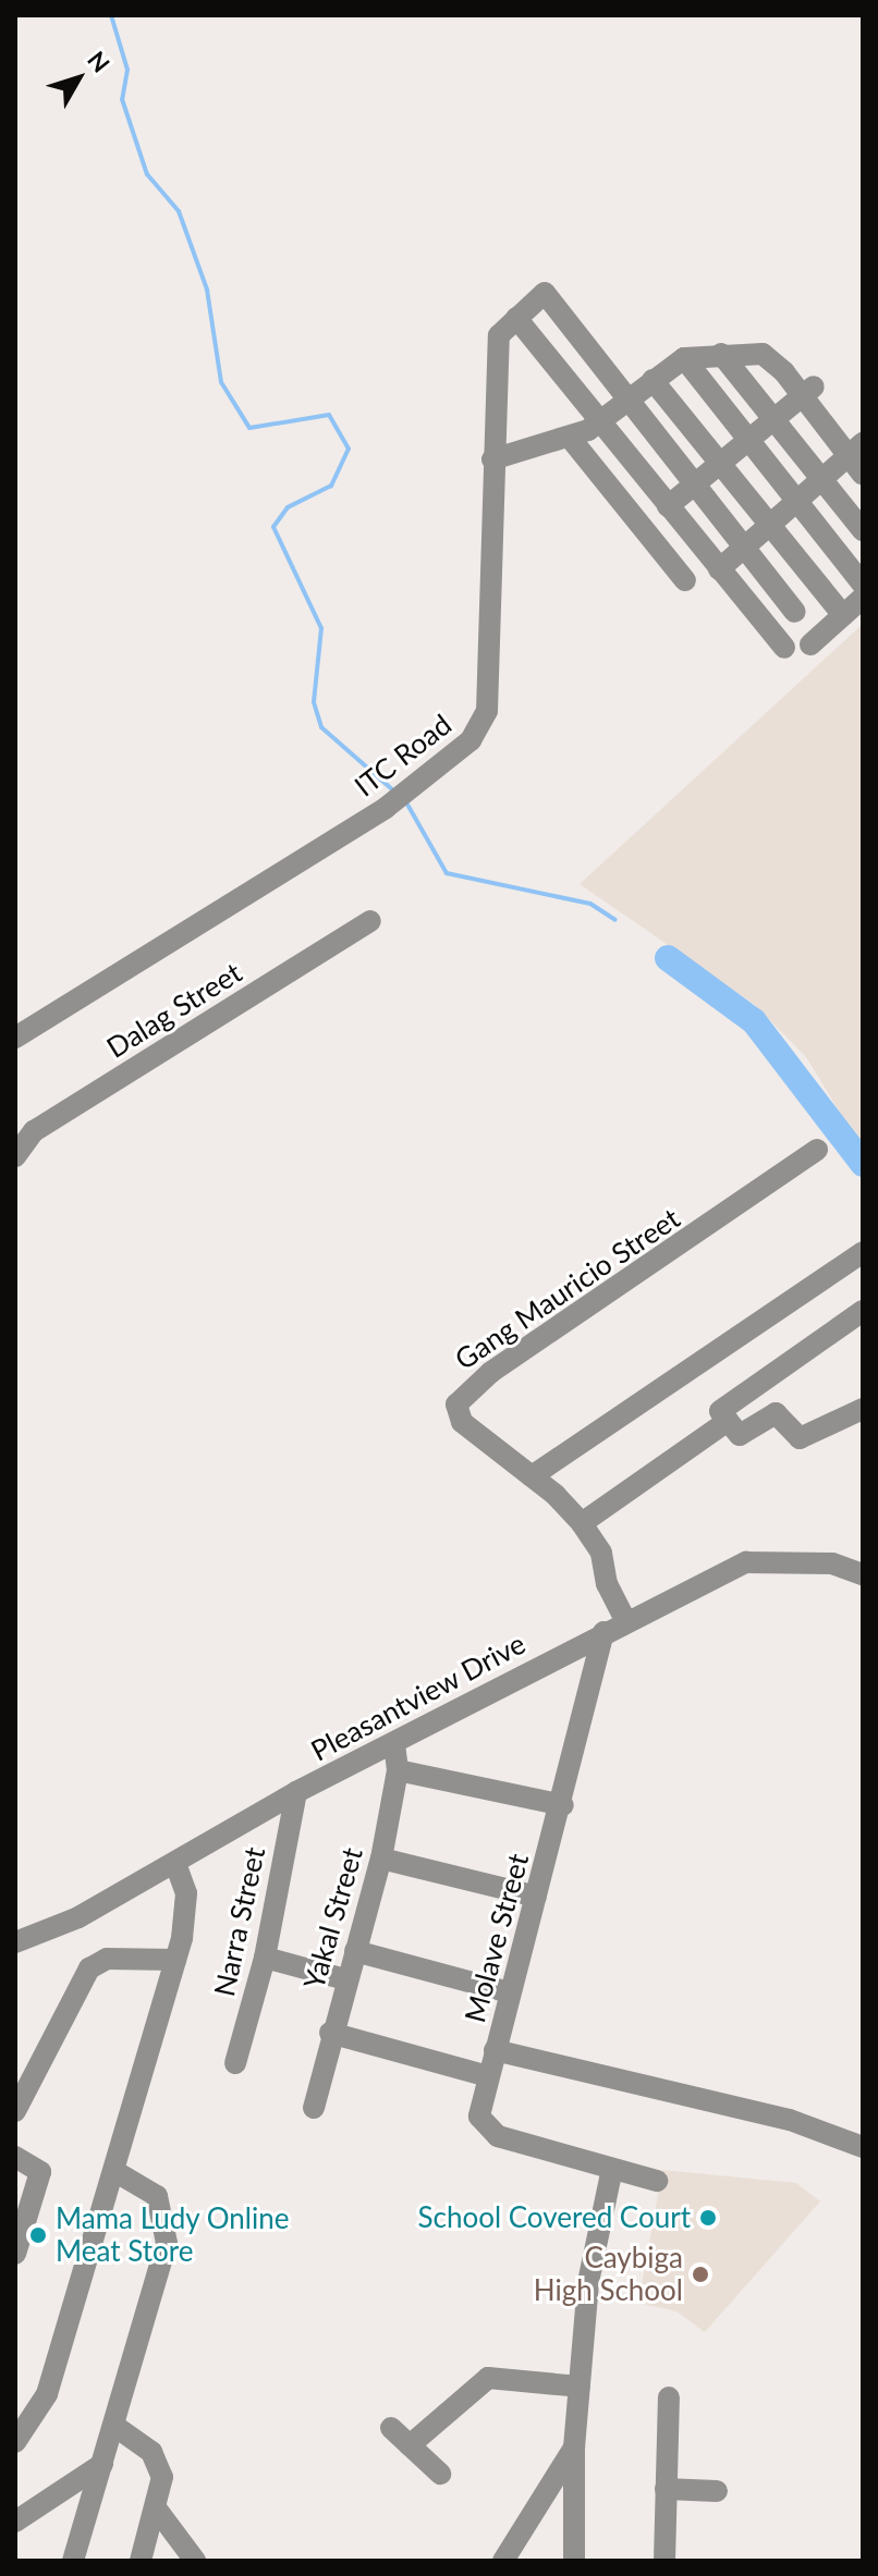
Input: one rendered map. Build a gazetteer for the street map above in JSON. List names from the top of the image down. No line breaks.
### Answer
{"streets":{"street":["ITC Road","Dalag Street","Gang Mauricio Street","Pleasantview Drive","Yakal Street","Narra Street","Molave Street"]},"crossings":[["Gang Mauricio Street","Pleasantview Drive"],["Pleasantview Drive","Yakal Street"],["Pleasantview Drive","Narra Street"],["Pleasantview Drive","Molave Street"]],"places":["School Covered Court","Mama Ludy Online Meat Store","Caybiga High School"],"north":"top right"}
